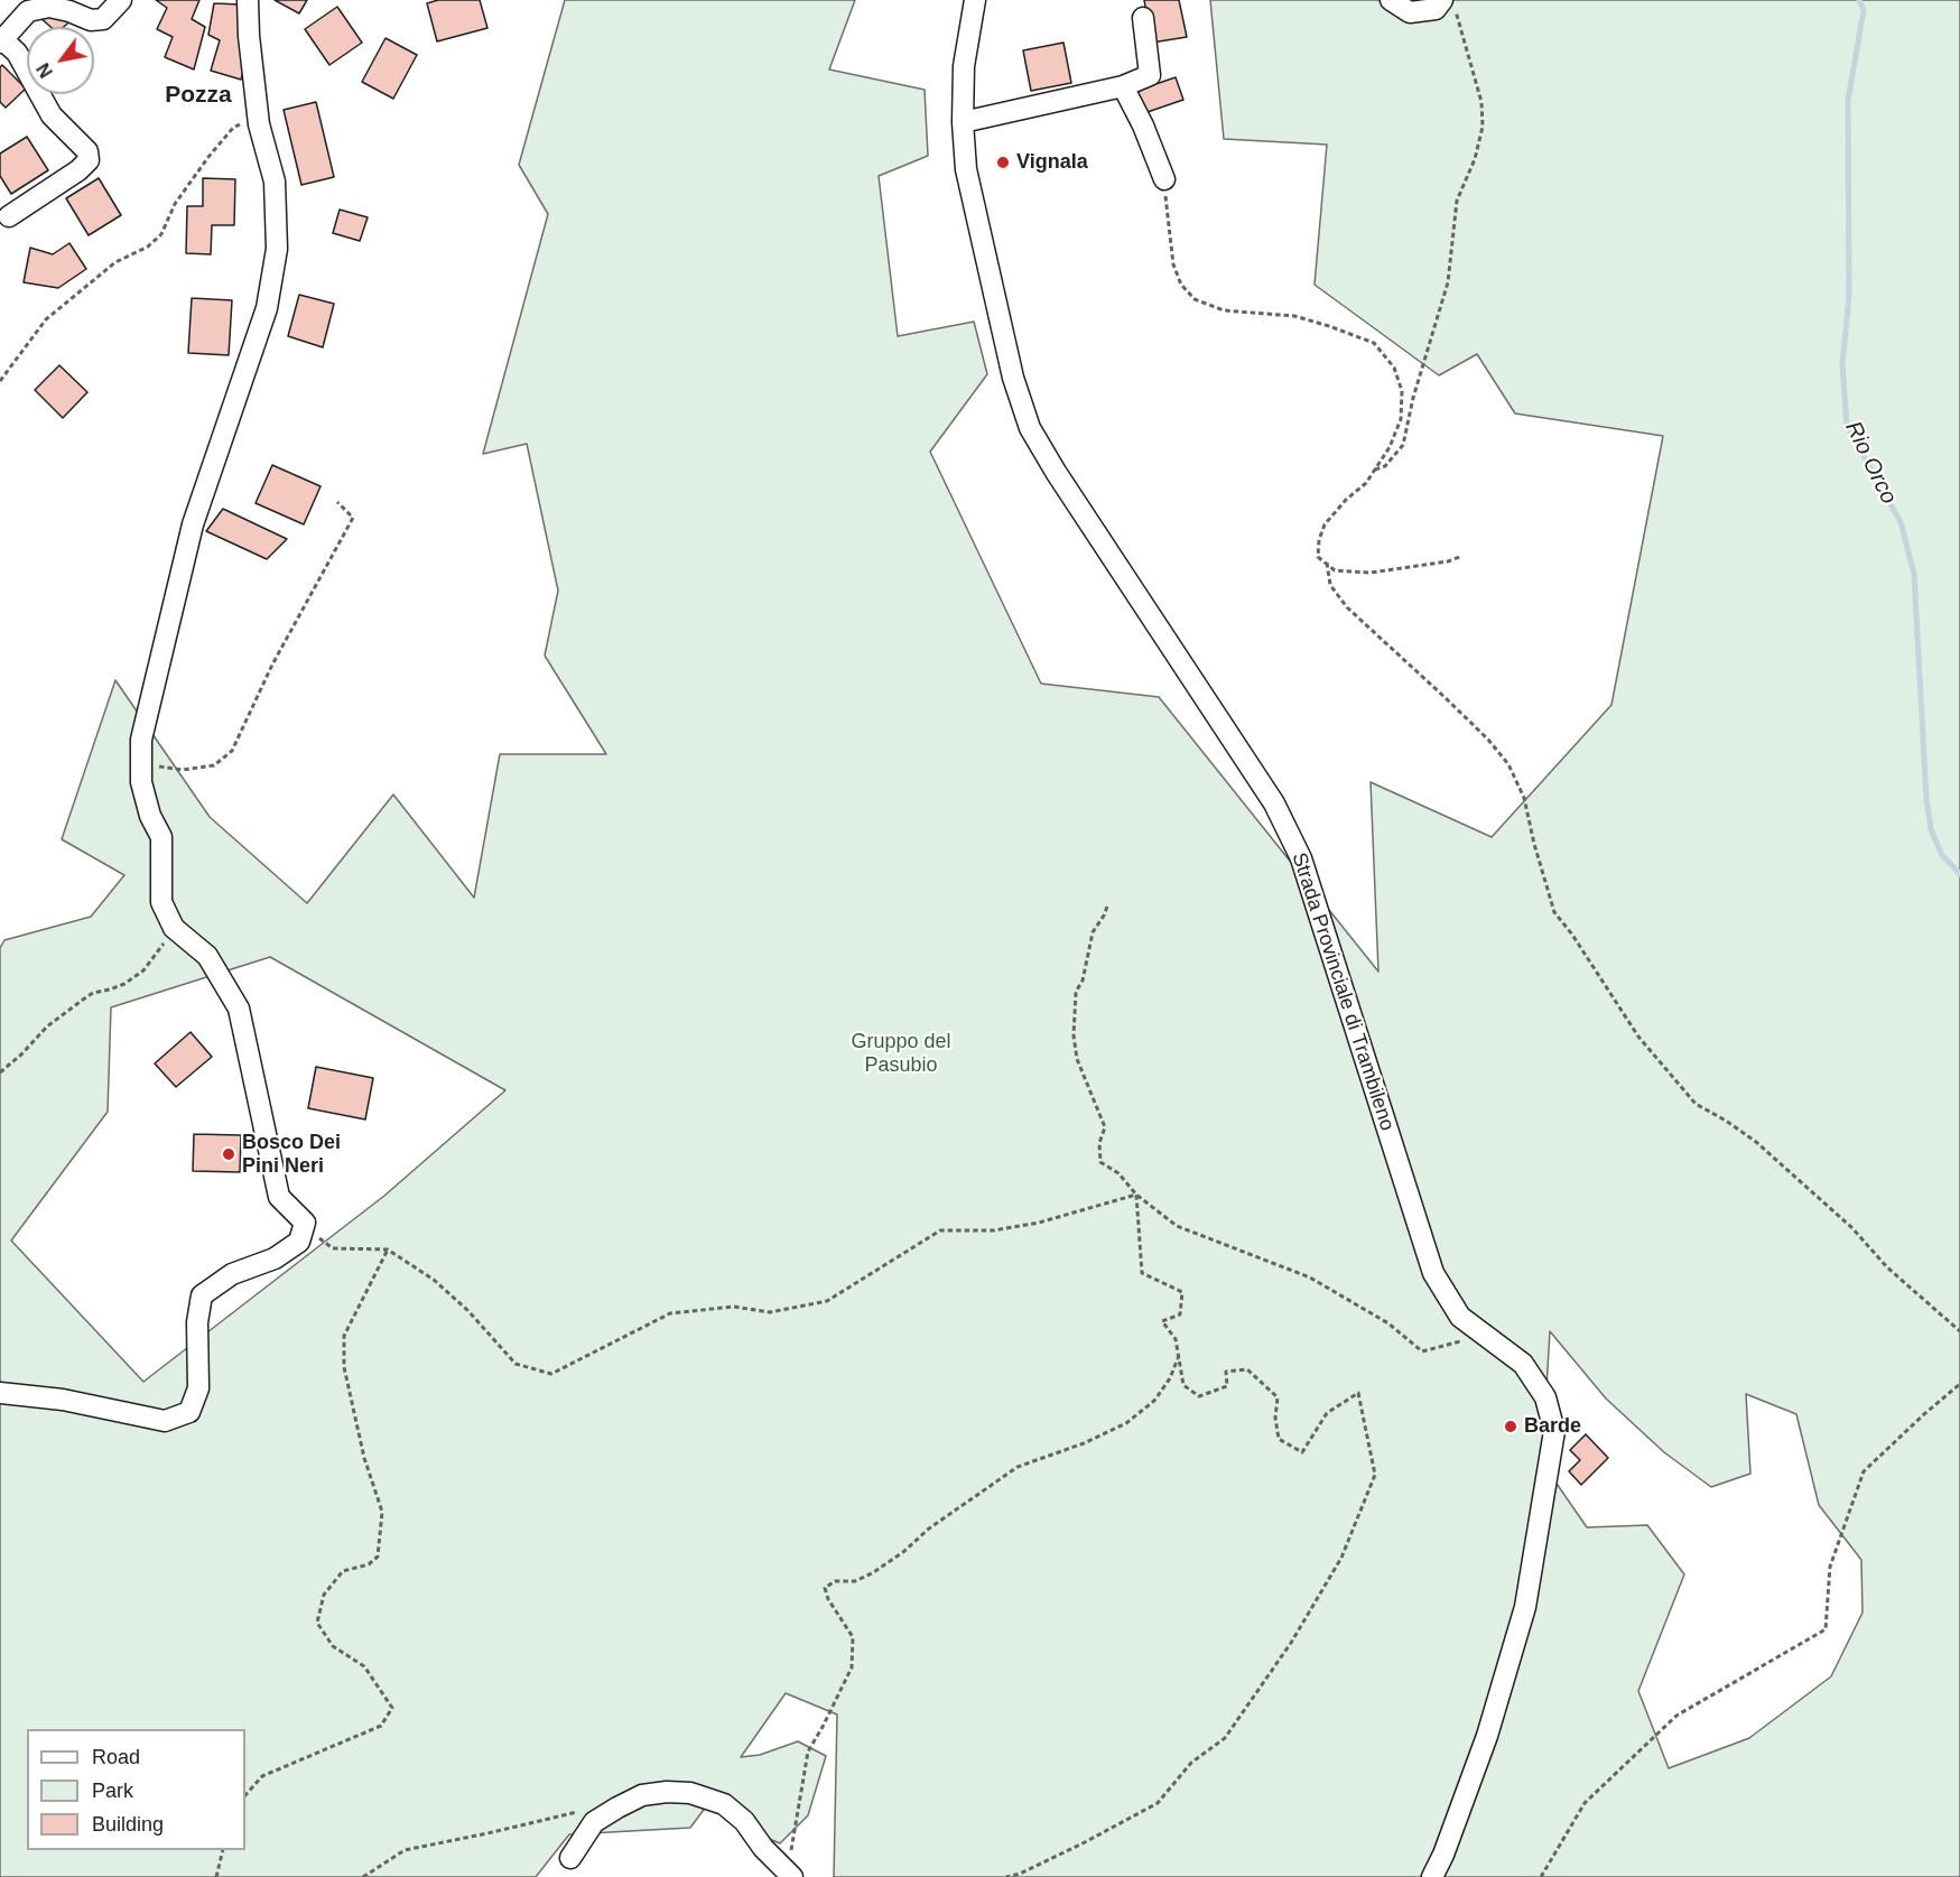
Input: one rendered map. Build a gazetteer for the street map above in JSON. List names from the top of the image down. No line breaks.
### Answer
{"streets":{"street":["Strada Provinciale di Trambileno"]},"districts":["Pozza"],"water":["Rio Orco"],"parks":["Gruppo del Pasubio"],"places":["Vignala","Bosco Dei Pini Neri","Barde"],"legend":["Road","Park","Building"],"north":"bottom left"}
